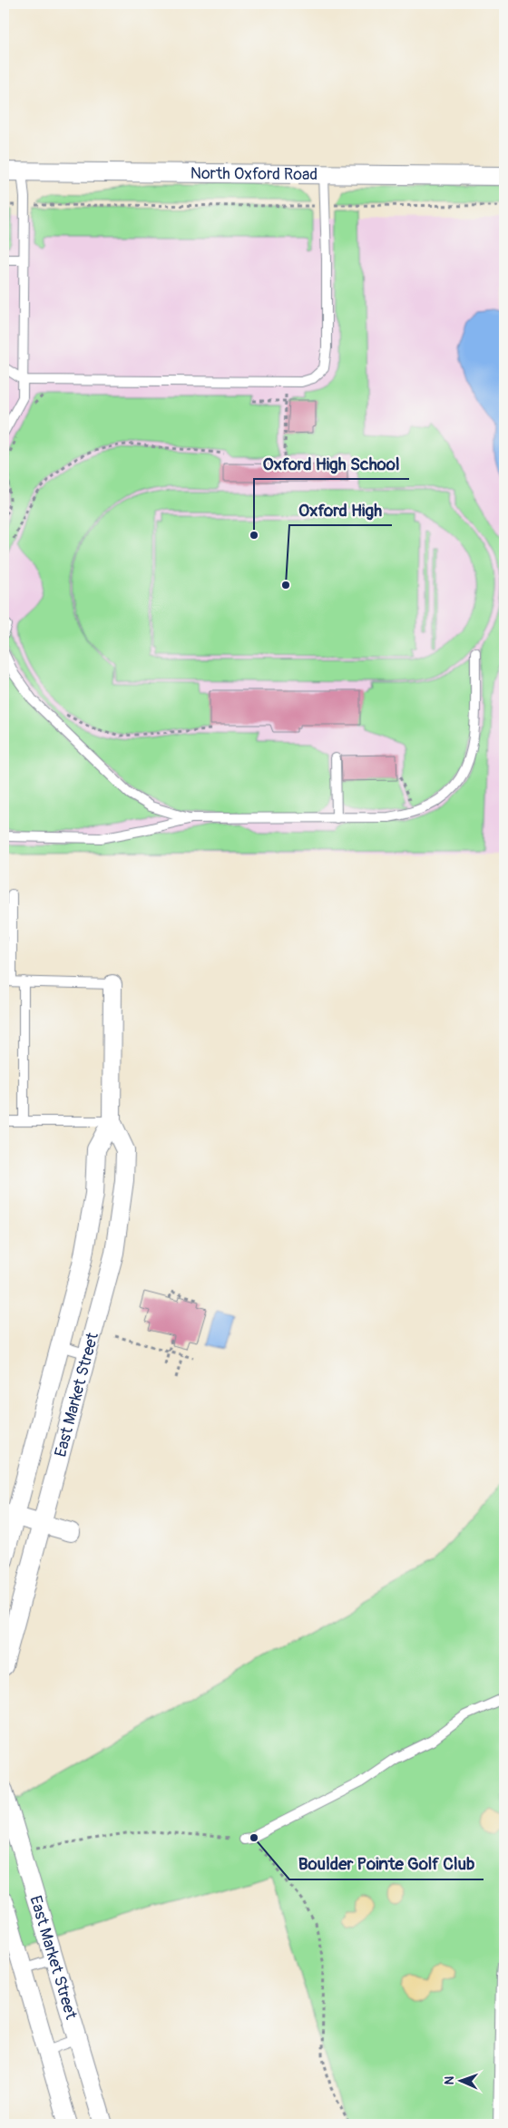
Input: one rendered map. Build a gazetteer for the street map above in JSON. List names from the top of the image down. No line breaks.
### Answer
{"streets":{"street":["North Oxford Road","East Market Street"]},"places":["Oxford High School","Oxford High","Boulder Pointe Golf Club"],"north":"left"}
